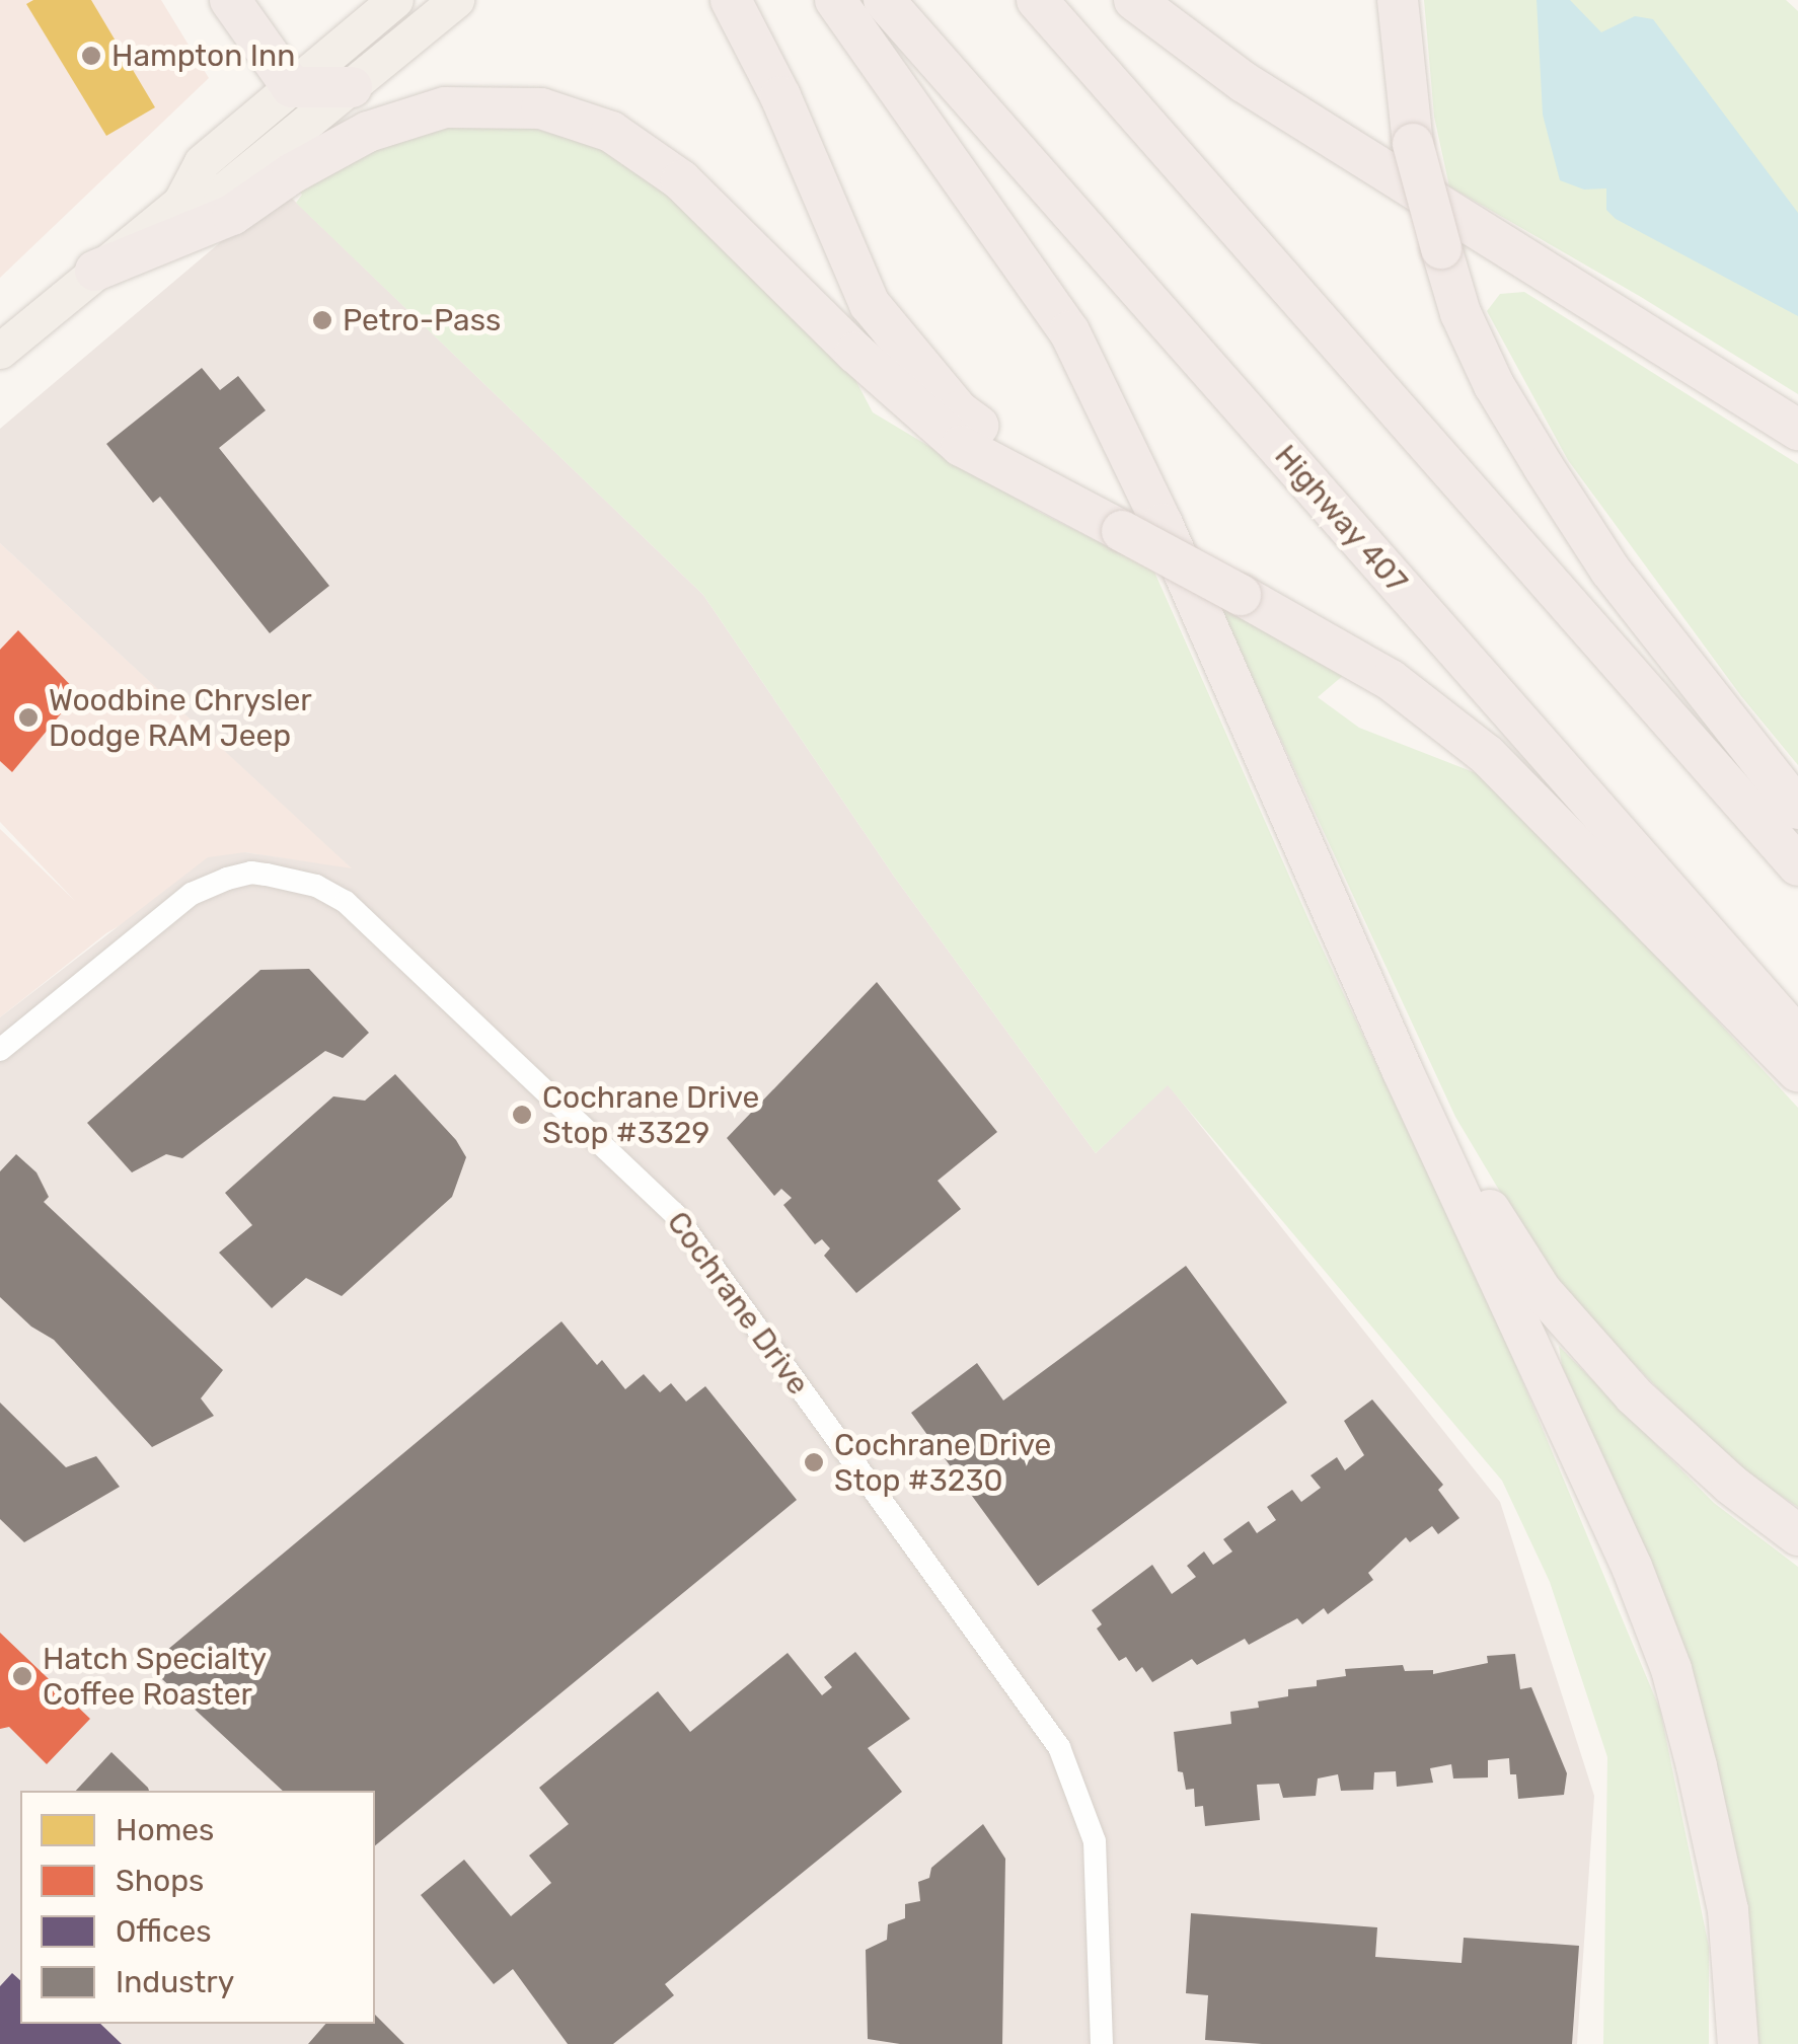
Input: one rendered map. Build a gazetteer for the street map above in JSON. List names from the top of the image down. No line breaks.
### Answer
{"streets":{"highway":["Highway 407"],"street":["Cochrane Drive"]},"places":["Hampton Inn","Petro-Pass","Woodbine Chrysler Dodge RAM Jeep","Cochrane Drive Stop #3329","Cochrane Drive Stop #3230","Hatch Specialty Coffee Roaster"],"legend":["Homes","Shops","Offices","Industry"]}
